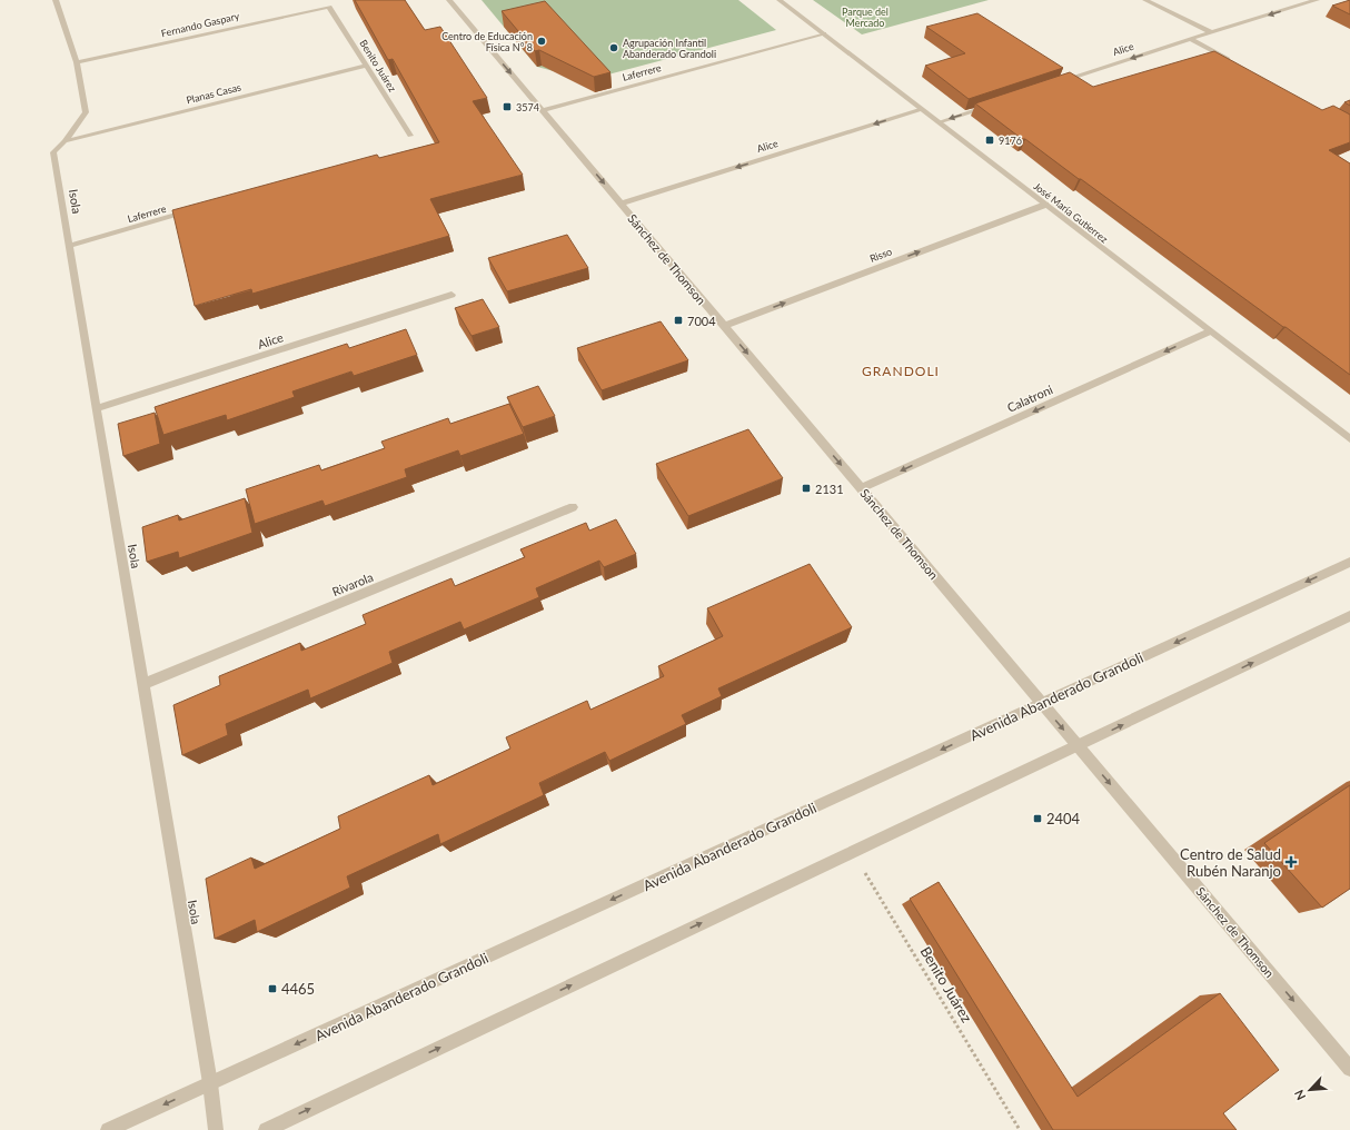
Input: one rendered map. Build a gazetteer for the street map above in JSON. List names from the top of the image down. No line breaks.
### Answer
{"streets":{"street":["Fernando Gaspary","Alice","Benito Juárez","Laferrere","Planas Casas","Isola","José María Gutierrez","Risso","Sánchez de Thomson","Calatroni","Rivarola","Avenida Abanderado Grandoli"]},"crossings":[["Fernando Gaspary","Benito Juárez"],["Fernando Gaspary","Isola"],["Alice","Isola"],["Alice","José María Gutierrez"],["Alice","Sánchez de Thomson"],["Benito Juárez","Planas Casas"],["Laferrere","Isola"],["Laferrere","José María Gutierrez"],["Laferrere","Sánchez de Thomson"],["Planas Casas","Isola"],["Isola","Rivarola"],["Isola","Avenida Abanderado Grandoli"],["José María Gutierrez","Risso"],["José María Gutierrez","Calatroni"],["Risso","Sánchez de Thomson"],["Sánchez de Thomson","Calatroni"],["Sánchez de Thomson","Avenida Abanderado Grandoli"]],"one_way":["Alice","Risso","Sánchez de Thomson","Calatroni"],"districts":["GRANDOLI"],"parks":["Parque del Mercado"],"places":{"other":["Centro de Educación Física N° 8","Agrupación Infantil Abanderado Grandoli"],"transit":["3574","9176","7004","2131","2404","4465"],"health":["Centro de Salud Rubén Naranjo"]},"north":"bottom left"}
